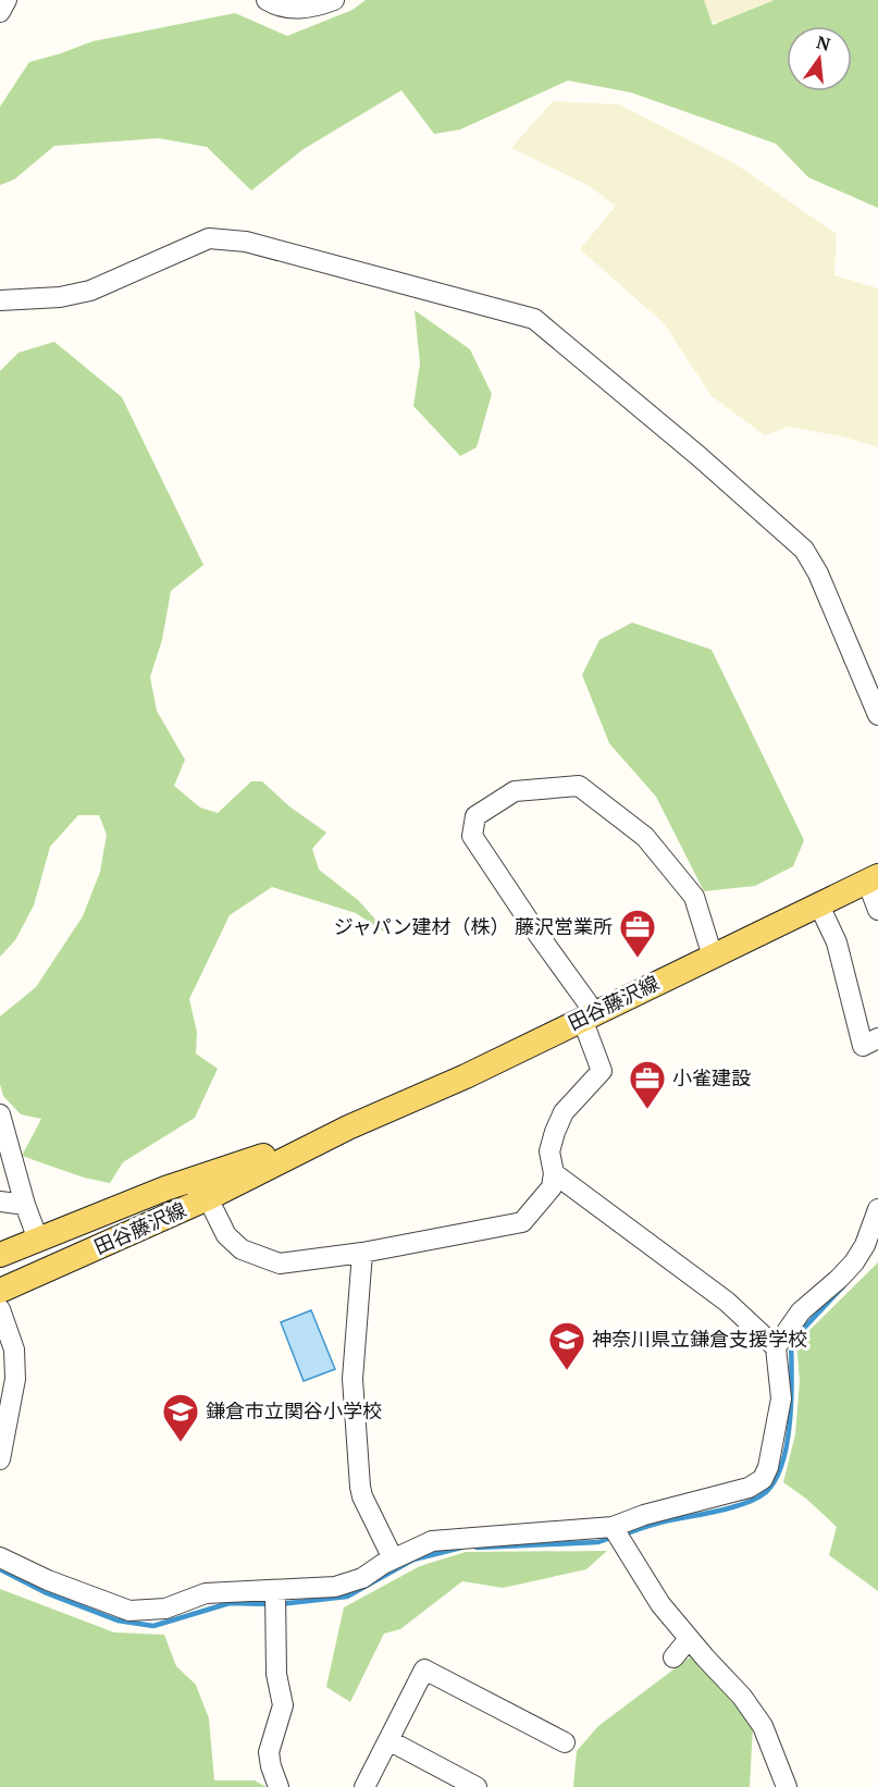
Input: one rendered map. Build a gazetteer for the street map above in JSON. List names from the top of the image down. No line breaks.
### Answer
{"streets":{"main road":["田谷藤沢線"]},"places":{"office":["ジャパン建材（株） 藤沢営業所","小雀建設"],"school or university":["神奈川県立鎌倉支援学校","鎌倉市立関谷小学校"]},"north":"top"}
